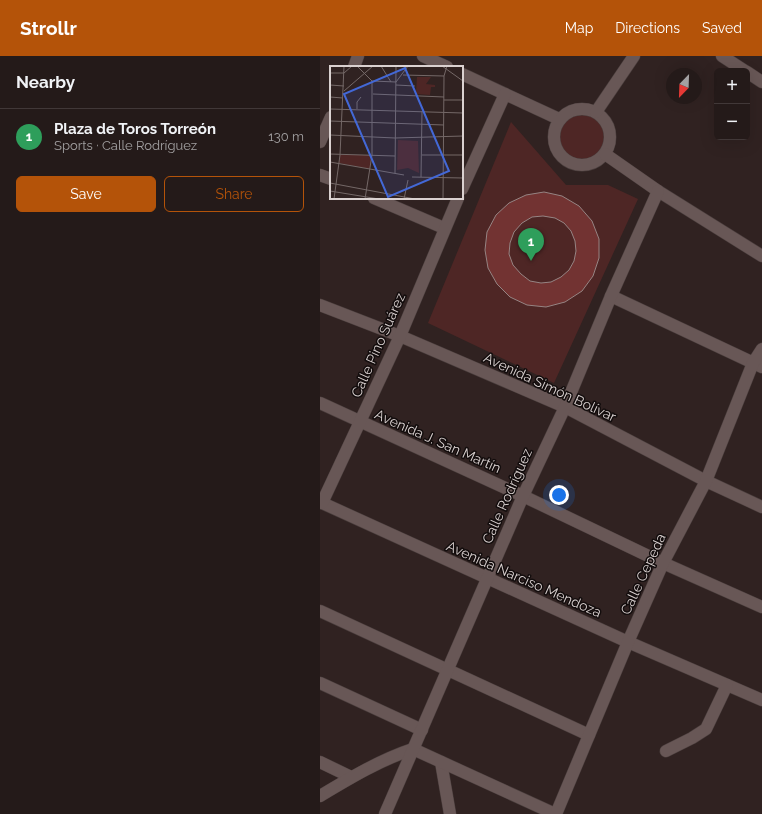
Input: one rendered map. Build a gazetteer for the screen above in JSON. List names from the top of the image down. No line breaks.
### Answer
{"streets":{"street":["Calle Pino Suárez","Avenida Simón Bolívar","Avenida J. San Martín","Calle Rodríguez","Calle Cepeda","Avenida Narciso Mendoza"]},"crossings":[["Calle Pino Suárez","Avenida Simón Bolívar"],["Calle Pino Suárez","Avenida J. San Martín"],["Calle Pino Suárez","Avenida Narciso Mendoza"],["Avenida Simón Bolívar","Calle Rodríguez"],["Avenida Simón Bolívar","Calle Cepeda"],["Avenida J. San Martín","Calle Rodríguez"],["Avenida J. San Martín","Calle Cepeda"],["Calle Rodríguez","Avenida Narciso Mendoza"],["Calle Cepeda","Avenida Narciso Mendoza"]],"north":"bottom left","page":{"header":"Strollr","nav":["Map","Directions","Saved"],"heading":"Nearby","map_buttons":["+","−"],"list":[{"mark":"1","name":"Plaza de Toros Torreón","note":"Sports · Calle Rodríguez","value":"130 m"}],"buttons":["Save","Share"],"pins":"1"}}
